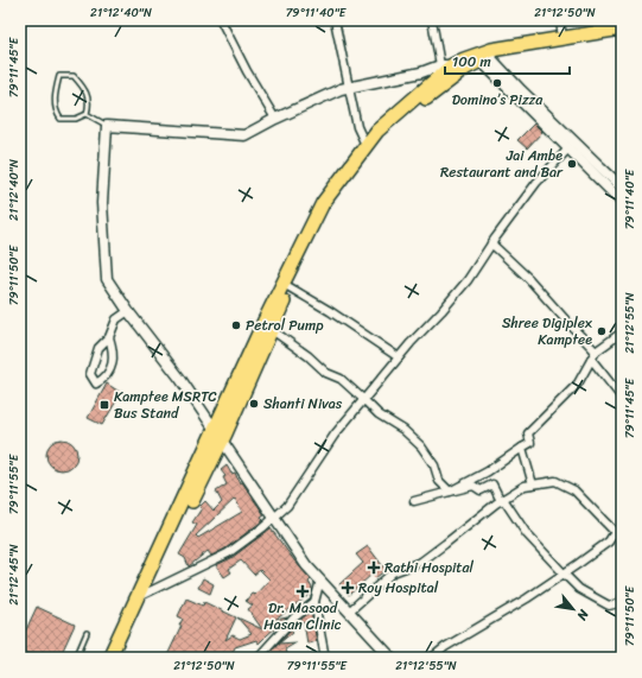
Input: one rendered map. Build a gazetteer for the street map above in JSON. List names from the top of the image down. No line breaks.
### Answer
{"places":{"other":["Domino’s Pizza","Jai Ambe Restaurant and Bar","Petrol Pump","Shree Digiplex Kamptee","Shanti Nivas"],"transit":["Kamptee MSRTC Bus Stand"],"health":["Rathi Hospital","Roy Hospital","Dr. Masood Hasan Clinic"]},"scale_bar":"100 m","north":"bottom right","coordinates":["21°12'40\"N","79°11'40\"E","21°12'50\"N","79°11'45\"E","79°11'50\"E","21°12'55\"N","79°11'55\"E","21°12'45\"N"]}
